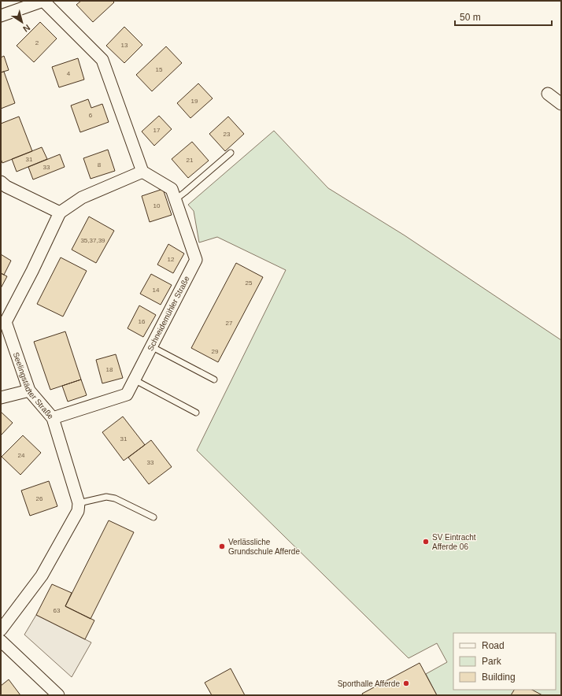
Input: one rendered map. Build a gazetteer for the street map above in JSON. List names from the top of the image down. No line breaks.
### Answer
{"streets":{"street":["Schneidemühler Straße","Seelingstädter Straße"]},"crossings":[["Schneidemühler Straße","Seelingstädter Straße"]],"places":["SV Eintracht Afferde 06","Verlässliche Grundschule Afferde","Sporthalle Afferde"],"house_numbers":["2","13","15","4","19","6","17","23","31","21","8","33","10","35,37,39","12","25","14","16","27","29","18","31","24","33","26","63"],"legend":["Road","Park","Building"],"scale_bar":"50 m","north":"bottom right"}
